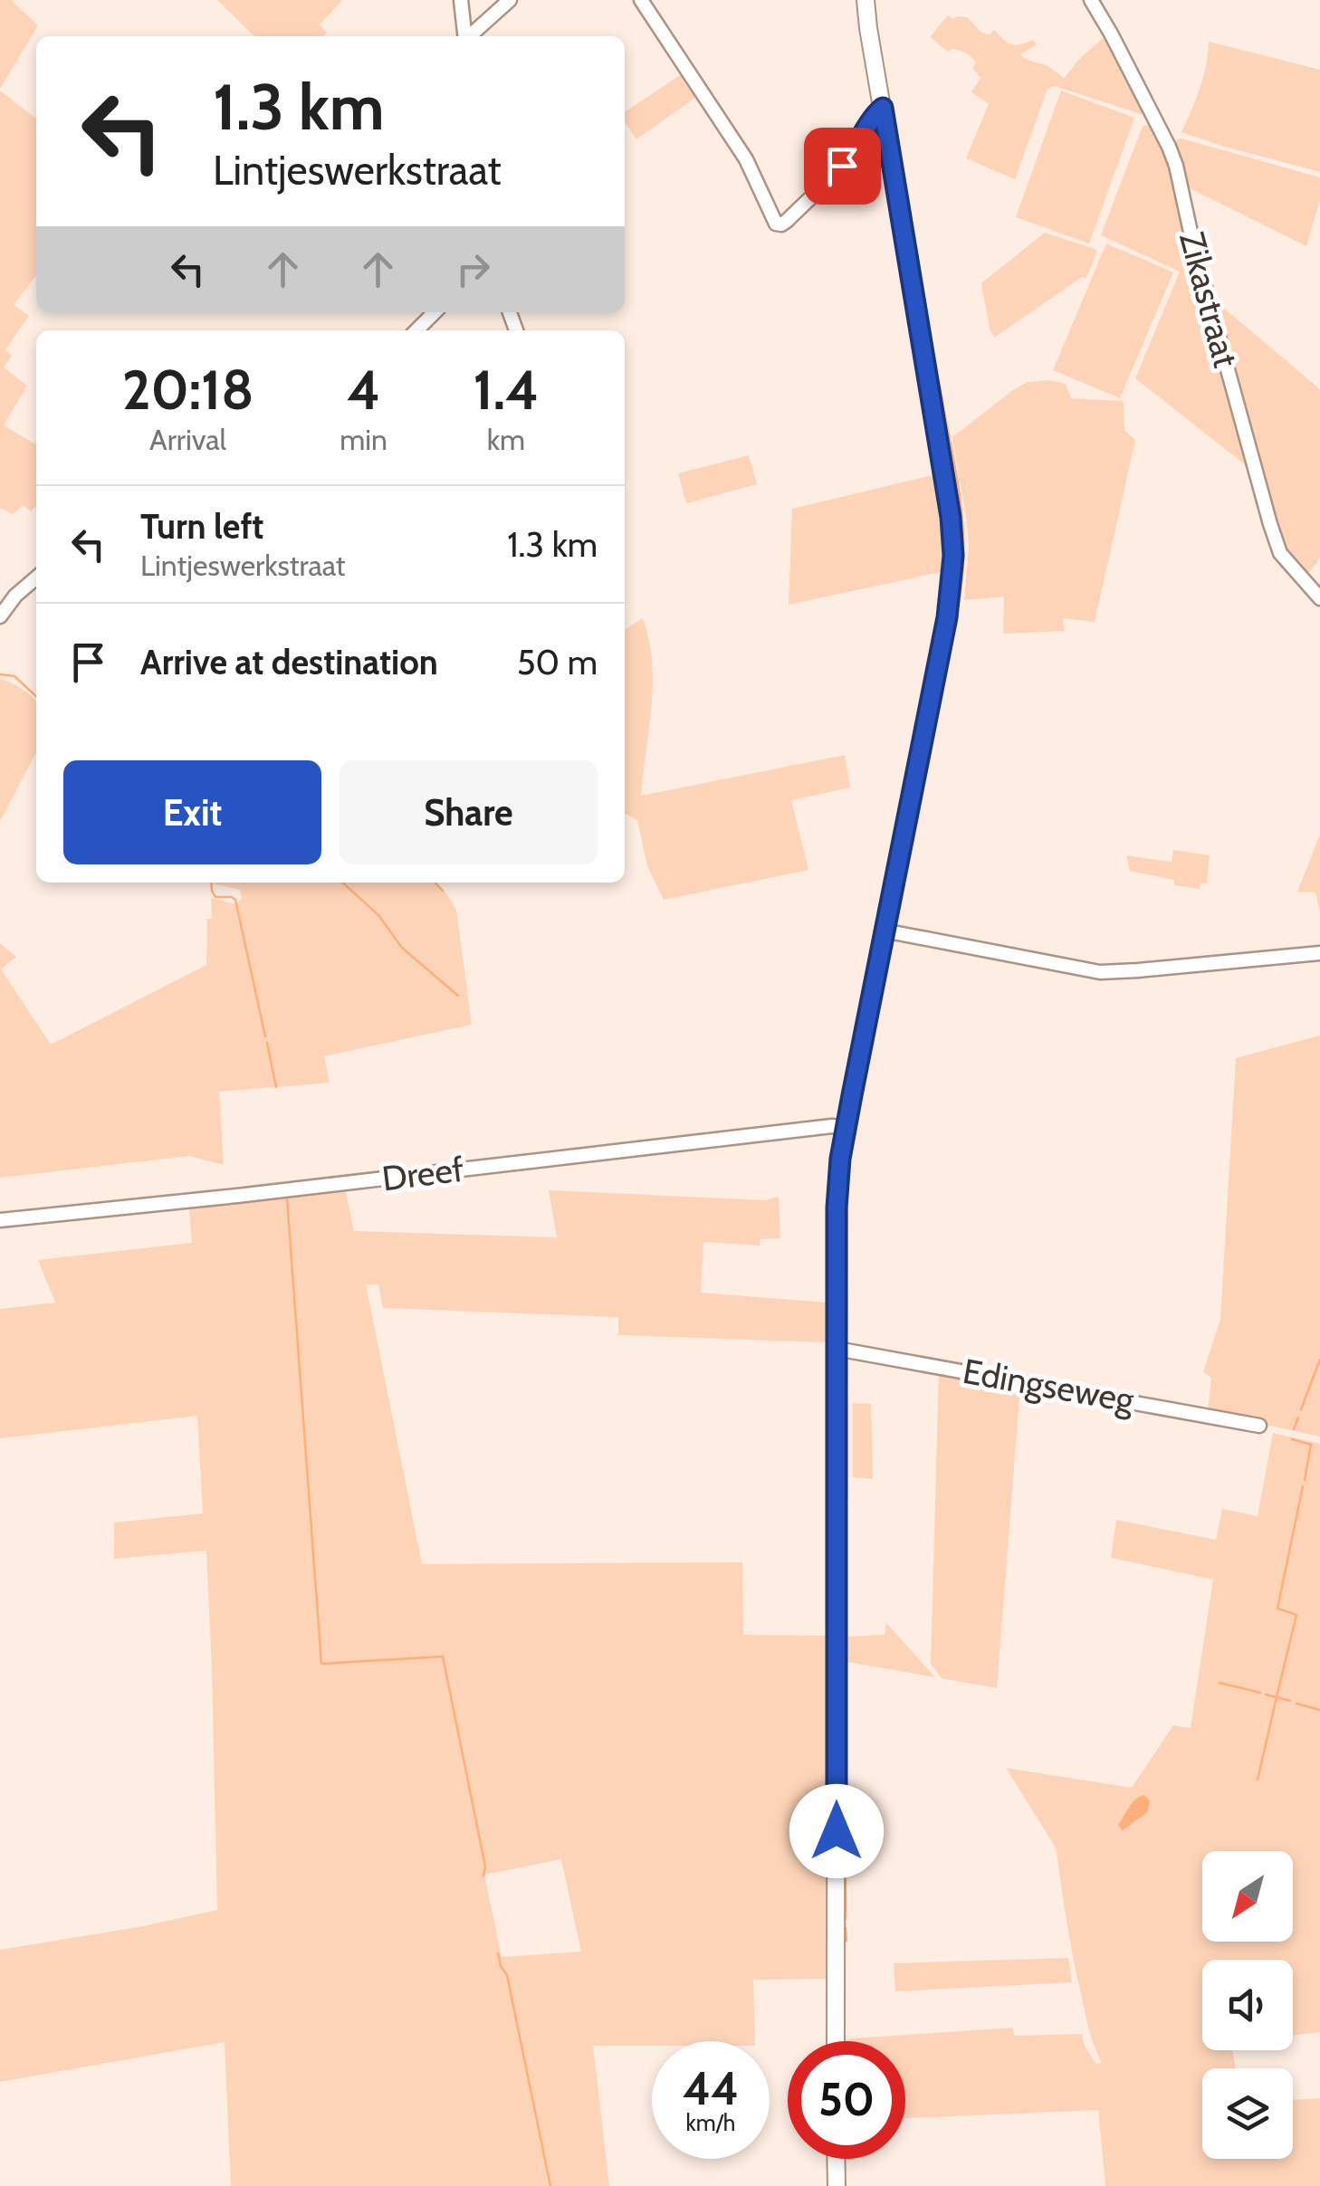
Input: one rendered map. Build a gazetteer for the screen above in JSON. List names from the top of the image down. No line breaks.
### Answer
{"streets":{"street":["Zikastraat","Dreef","Edingseweg"]},"north":"bottom left","page":{"turn":["1.3 km","Lintjeswerkstraat"],"eta":["20:18","Arrival","4","min","1.4","km"],"list":[{"name":"Turn left","note":"Lintjeswerkstraat","value":"1.3 km"},{"name":"Arrive at destination","value":"50 m"}],"buttons":["Exit","Share"],"speed":"44 km/h","limit":"50"}}
